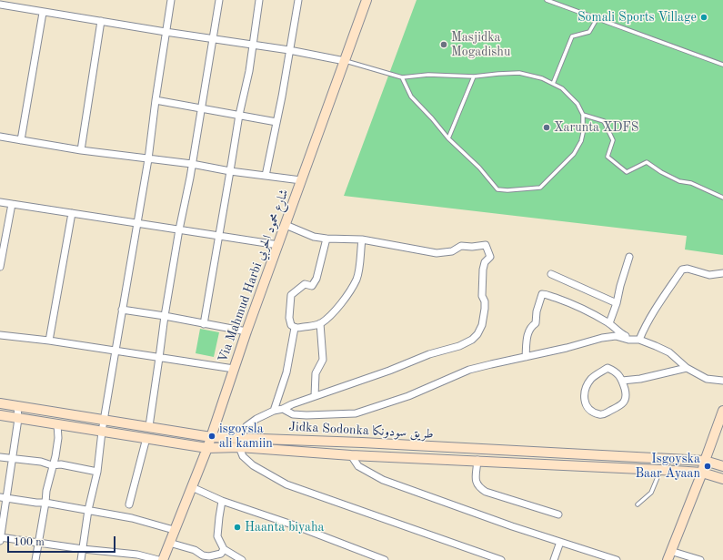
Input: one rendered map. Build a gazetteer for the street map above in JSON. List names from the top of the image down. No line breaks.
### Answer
{"streets":{"main road":["Via Mahmud Harbi شارع محمود الحربي","Jidka Sodonka طريق سودونكا"]},"crossings":[["Via Mahmud Harbi شارع محمود الحربي","Jidka Sodonka طريق سودونكا"]],"places":["Somali Sports Village","Masjidka Mogadishu","Xarunta XDFS","isgoysla ali kamiin","Isgoyska Baar Ayaan","Haanta biyaha"],"scale_bar":"100 m"}
